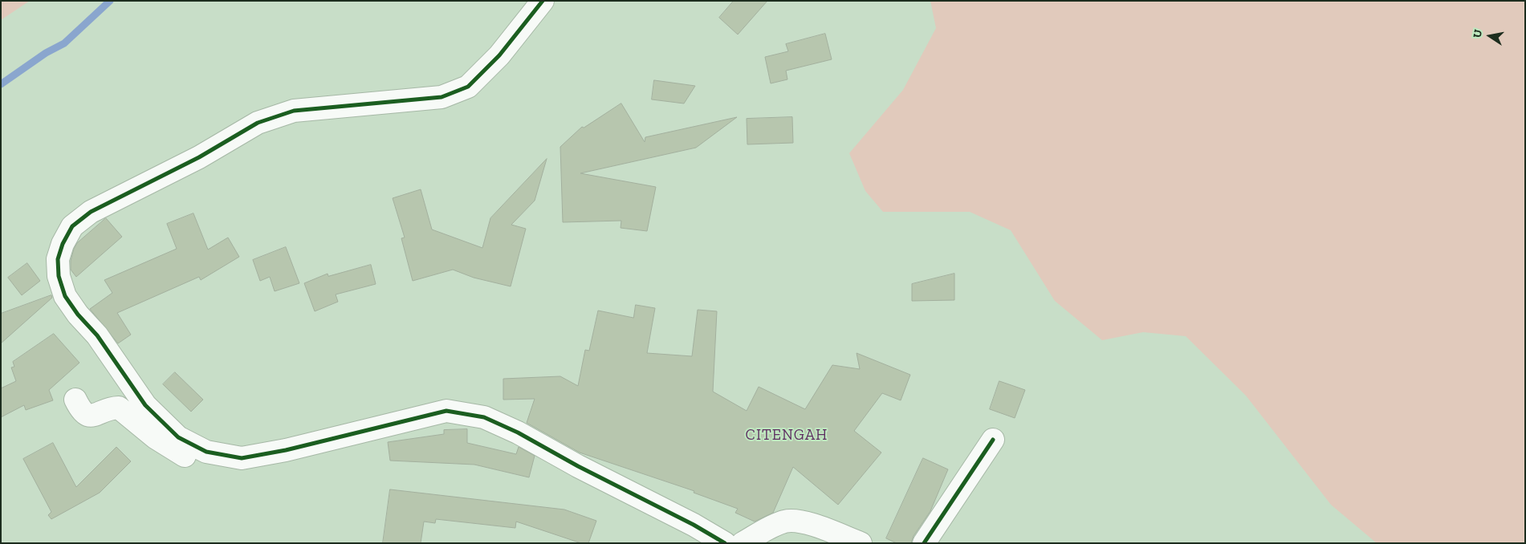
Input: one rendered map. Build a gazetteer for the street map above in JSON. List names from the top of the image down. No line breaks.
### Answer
{"districts":["CITENGAH"],"north":"left"}
